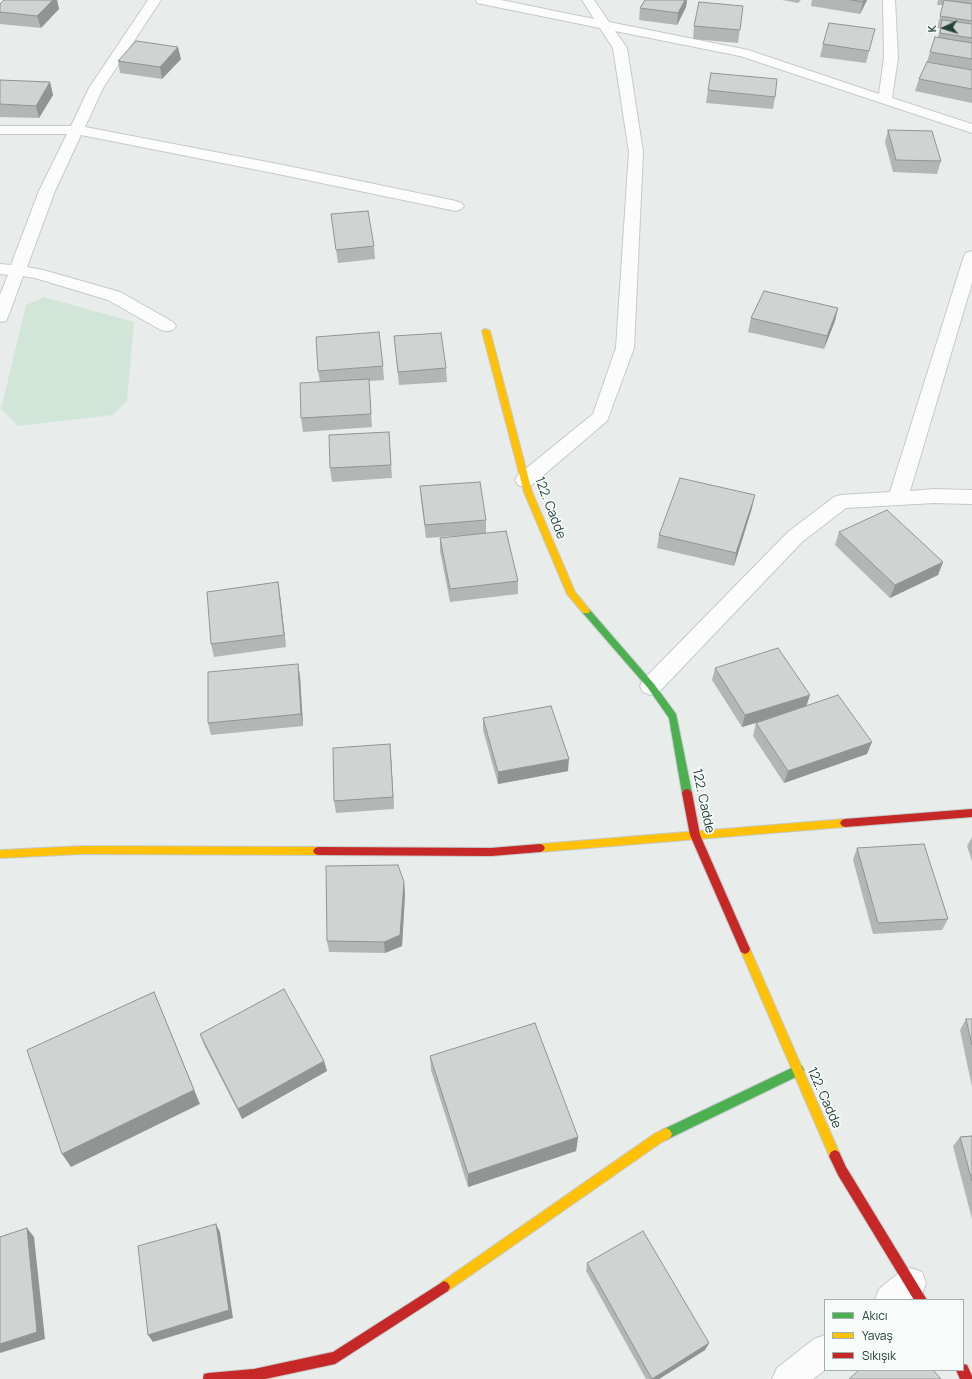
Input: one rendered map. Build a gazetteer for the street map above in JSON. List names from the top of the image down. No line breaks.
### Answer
{"streets":{"street":["122. Cadde"]},"legend":["Akıcı","Yavaş","Sıkışık"],"north":"left"}
